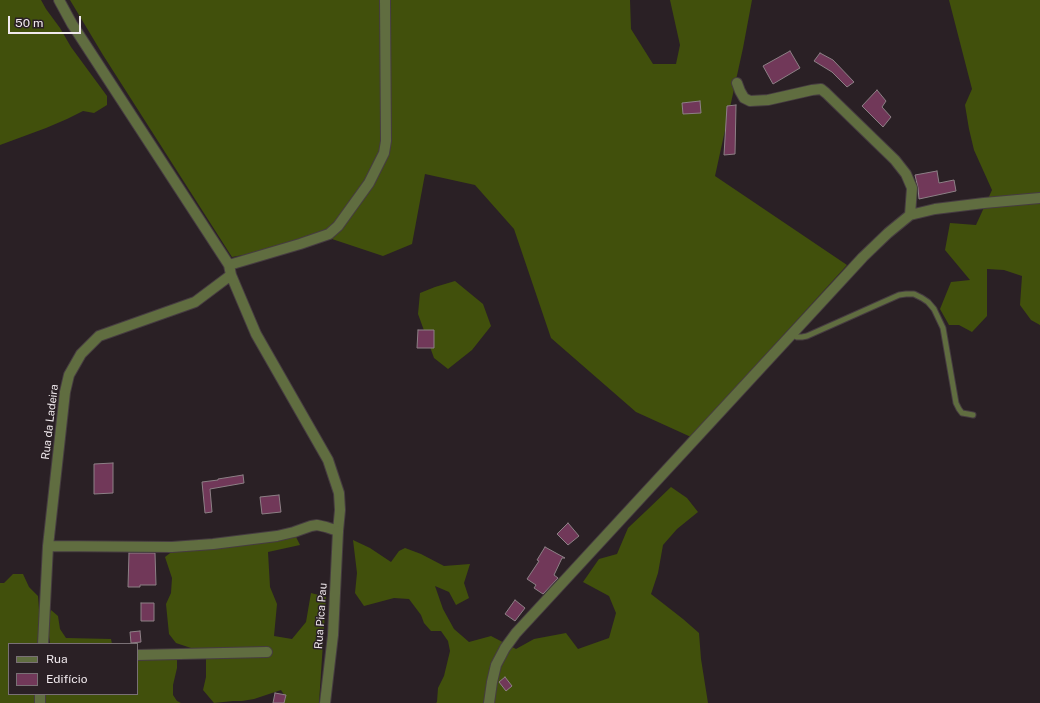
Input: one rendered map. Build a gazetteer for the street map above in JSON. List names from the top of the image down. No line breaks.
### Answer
{"streets":{"street":["Rua da Ladeira","Rua Pica Pau"]},"crossings":[["Rua da Ladeira","Rua Pica Pau"]],"legend":["Rua","Edifício"],"scale_bar":"50 m"}
